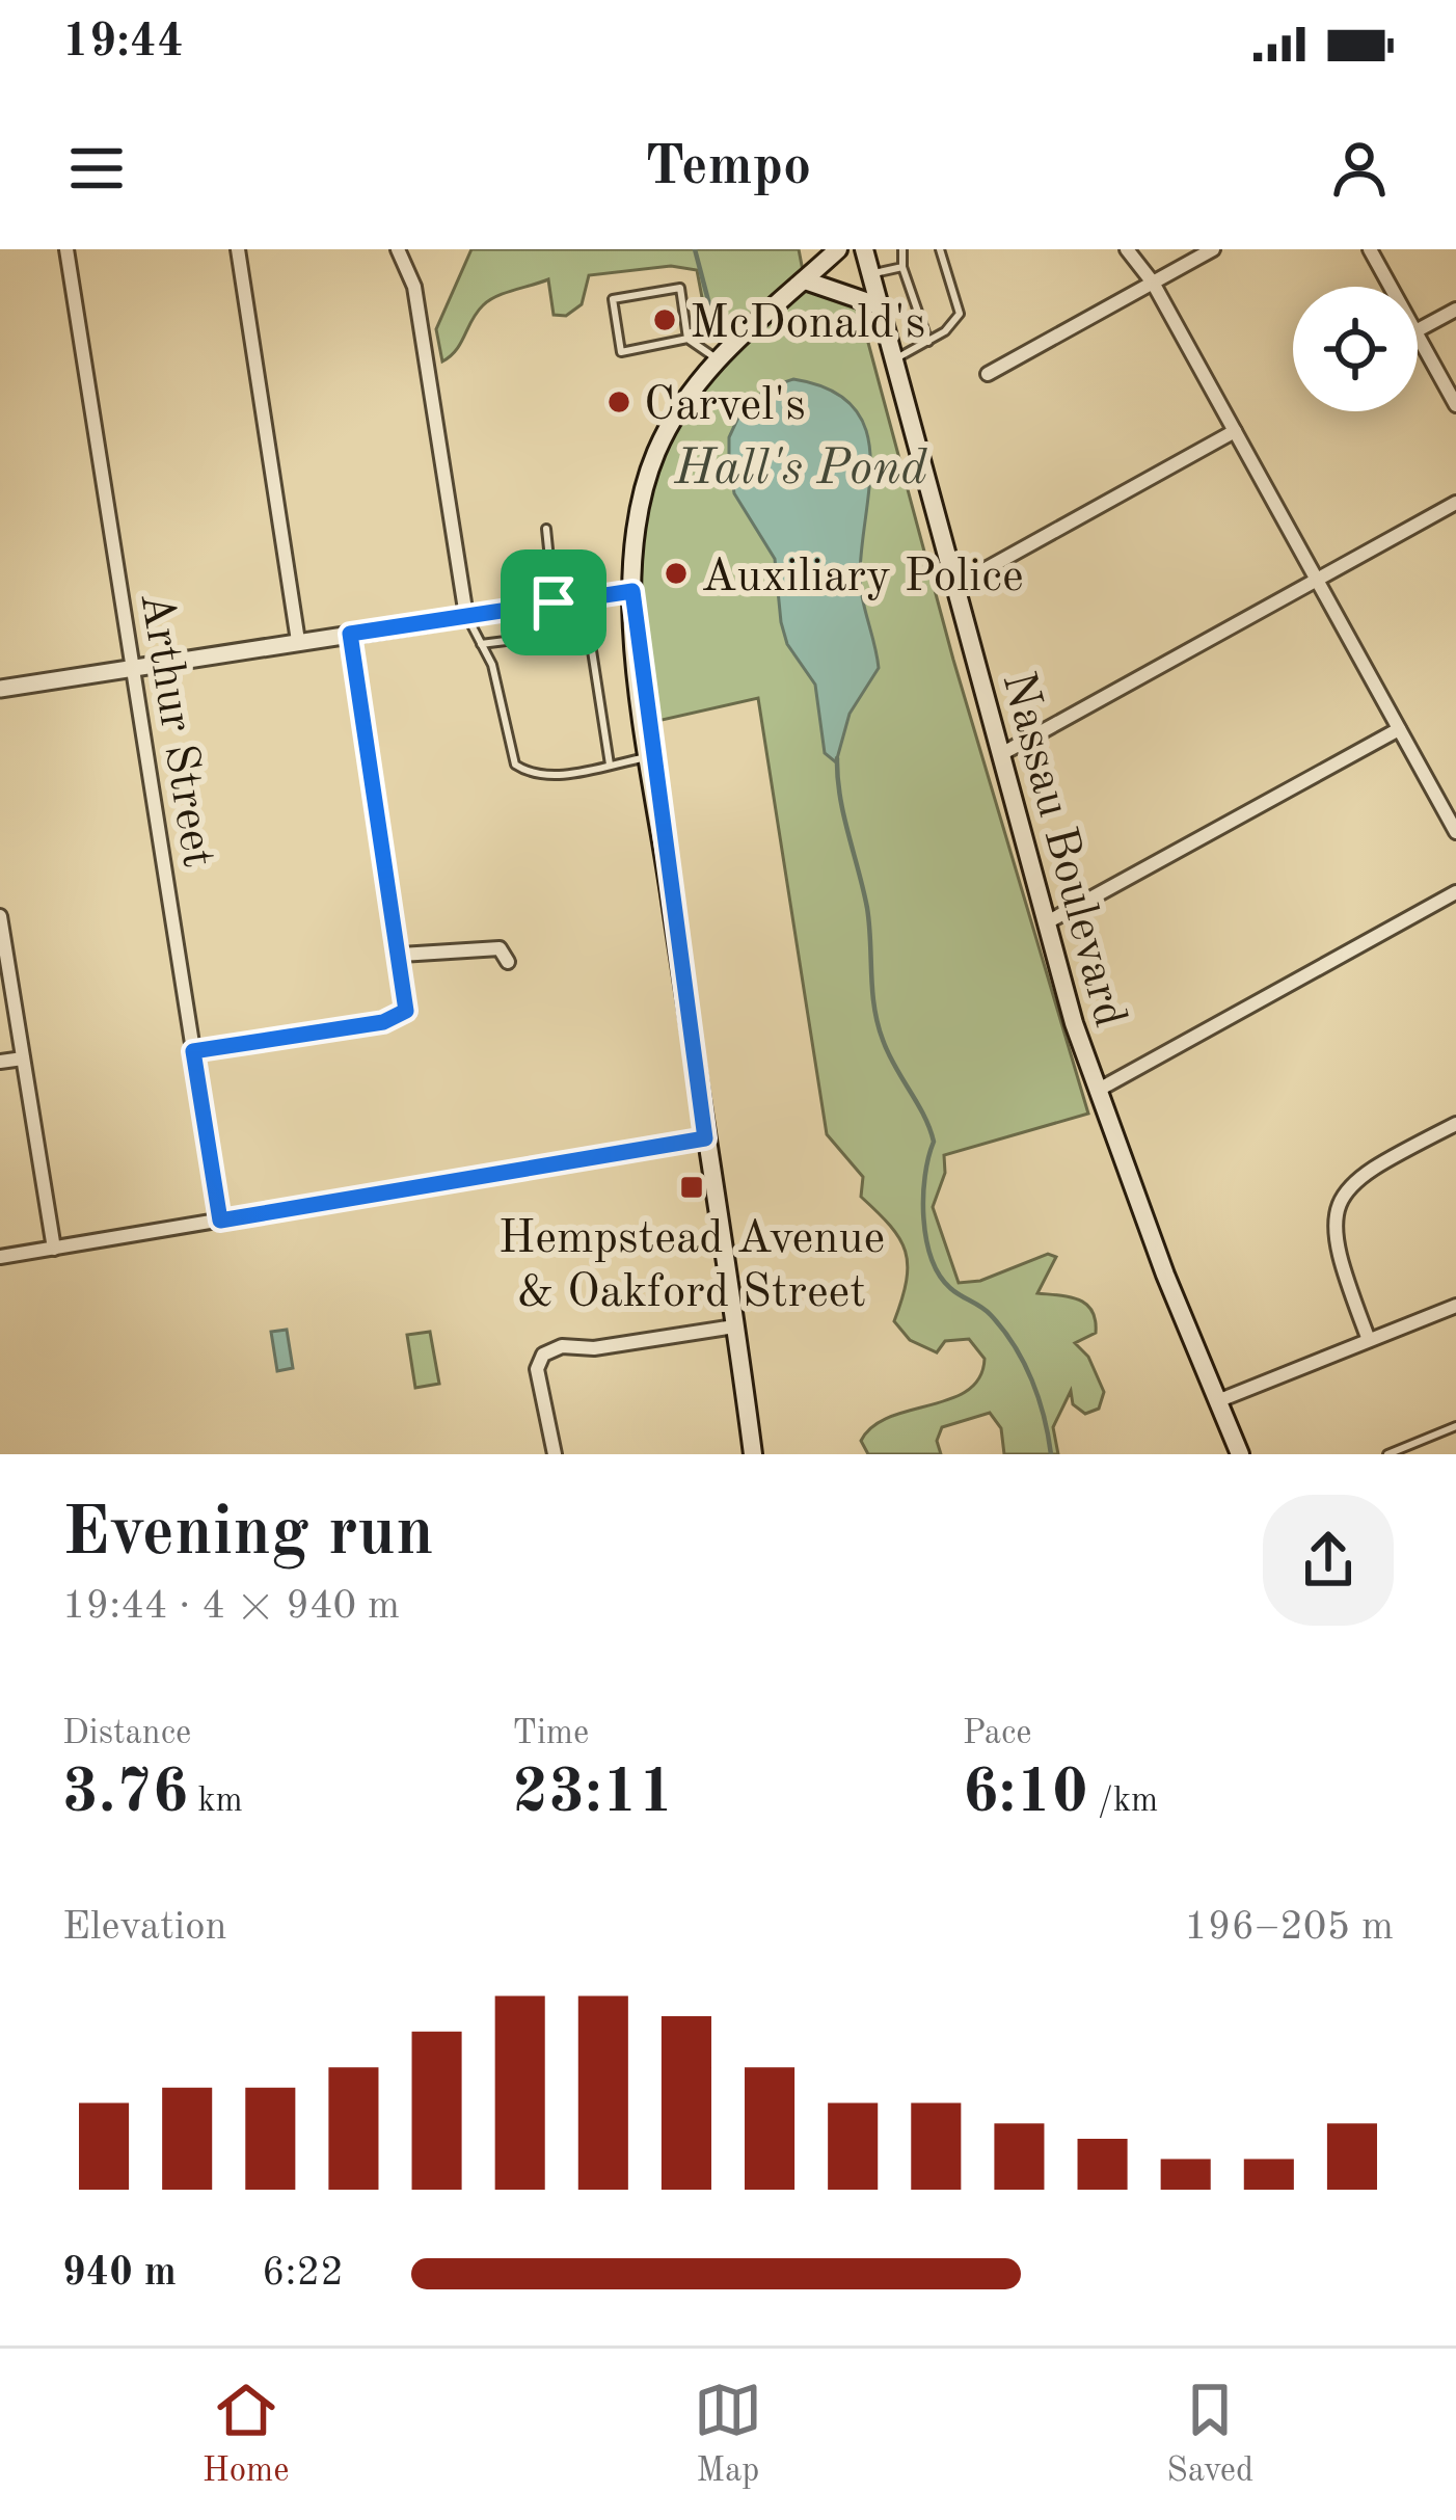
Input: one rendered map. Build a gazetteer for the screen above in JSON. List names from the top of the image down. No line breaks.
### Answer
{"streets":{"main road":["Nassau Boulevard"],"street":["Arthur Street"]},"water":["Hall's Pond"],"places":{"other":["McDonald's","Carvel's","Auxiliary Police"],"transit":["Hempstead Avenue & Oakford Street"]},"page":{"status":"19:44","header":"Tempo","heading":["Evening run","19:44 · 4 × 940 m"],"stats":[["Distance","3.76 km"],["Time","23:11"],["Pace","6:10 /km"]],"chart":["Elevation","196–205 m"],"list":[{"name":"940 m","note":"6:22"}],"tabs":["Home","Map","Saved"]}}
